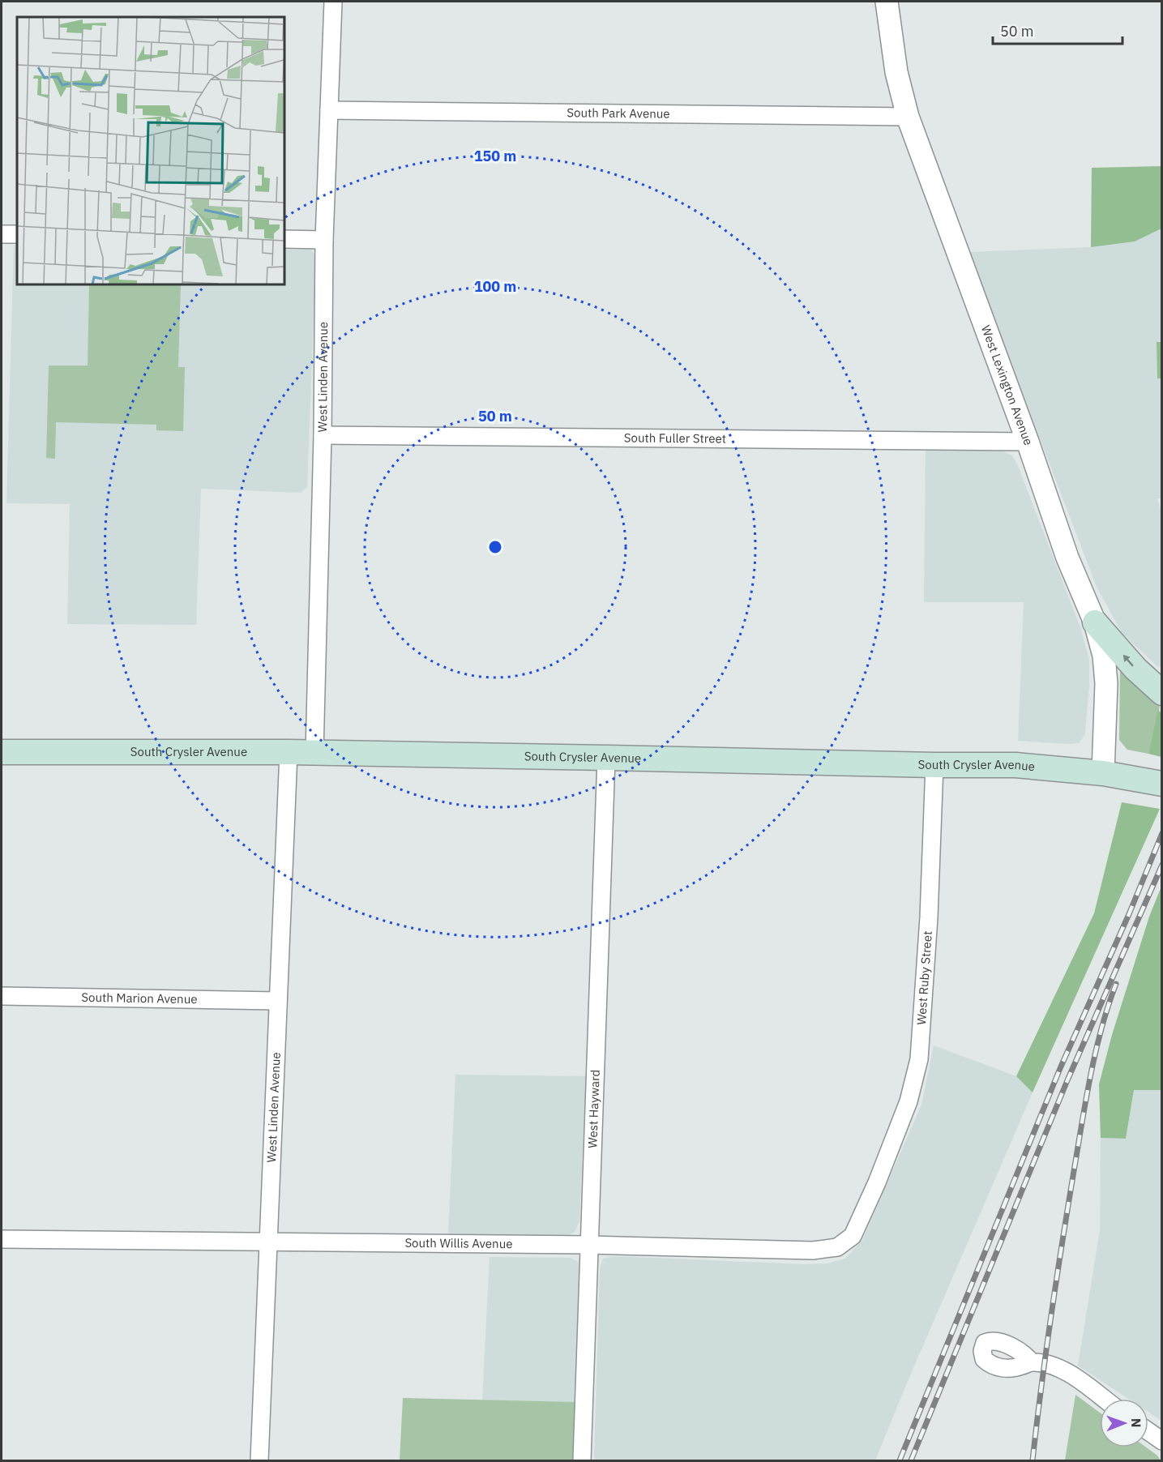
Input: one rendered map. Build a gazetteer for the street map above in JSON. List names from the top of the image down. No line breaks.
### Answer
{"streets":{"main road":["South Crysler Avenue"],"street":["South Park Avenue","West Linden Avenue","West Lexington Avenue","South Fuller Street","West Ruby Street","South Marion Avenue","West Hayward","South Willis Avenue"]},"crossings":[["South Park Avenue","West Linden Avenue"],["South Park Avenue","West Lexington Avenue"],["West Linden Avenue","South Fuller Street"],["West Linden Avenue","South Crysler Avenue"],["West Linden Avenue","South Marion Avenue"],["West Linden Avenue","South Willis Avenue"],["West Lexington Avenue","South Fuller Street"],["West Lexington Avenue","South Crysler Avenue"],["South Crysler Avenue","West Ruby Street"],["South Crysler Avenue","West Hayward"],["West Ruby Street","South Willis Avenue"],["West Hayward","South Willis Avenue"]],"scale_bar":"50 m","north":"right","rings":["150 m","100 m","50 m"]}
